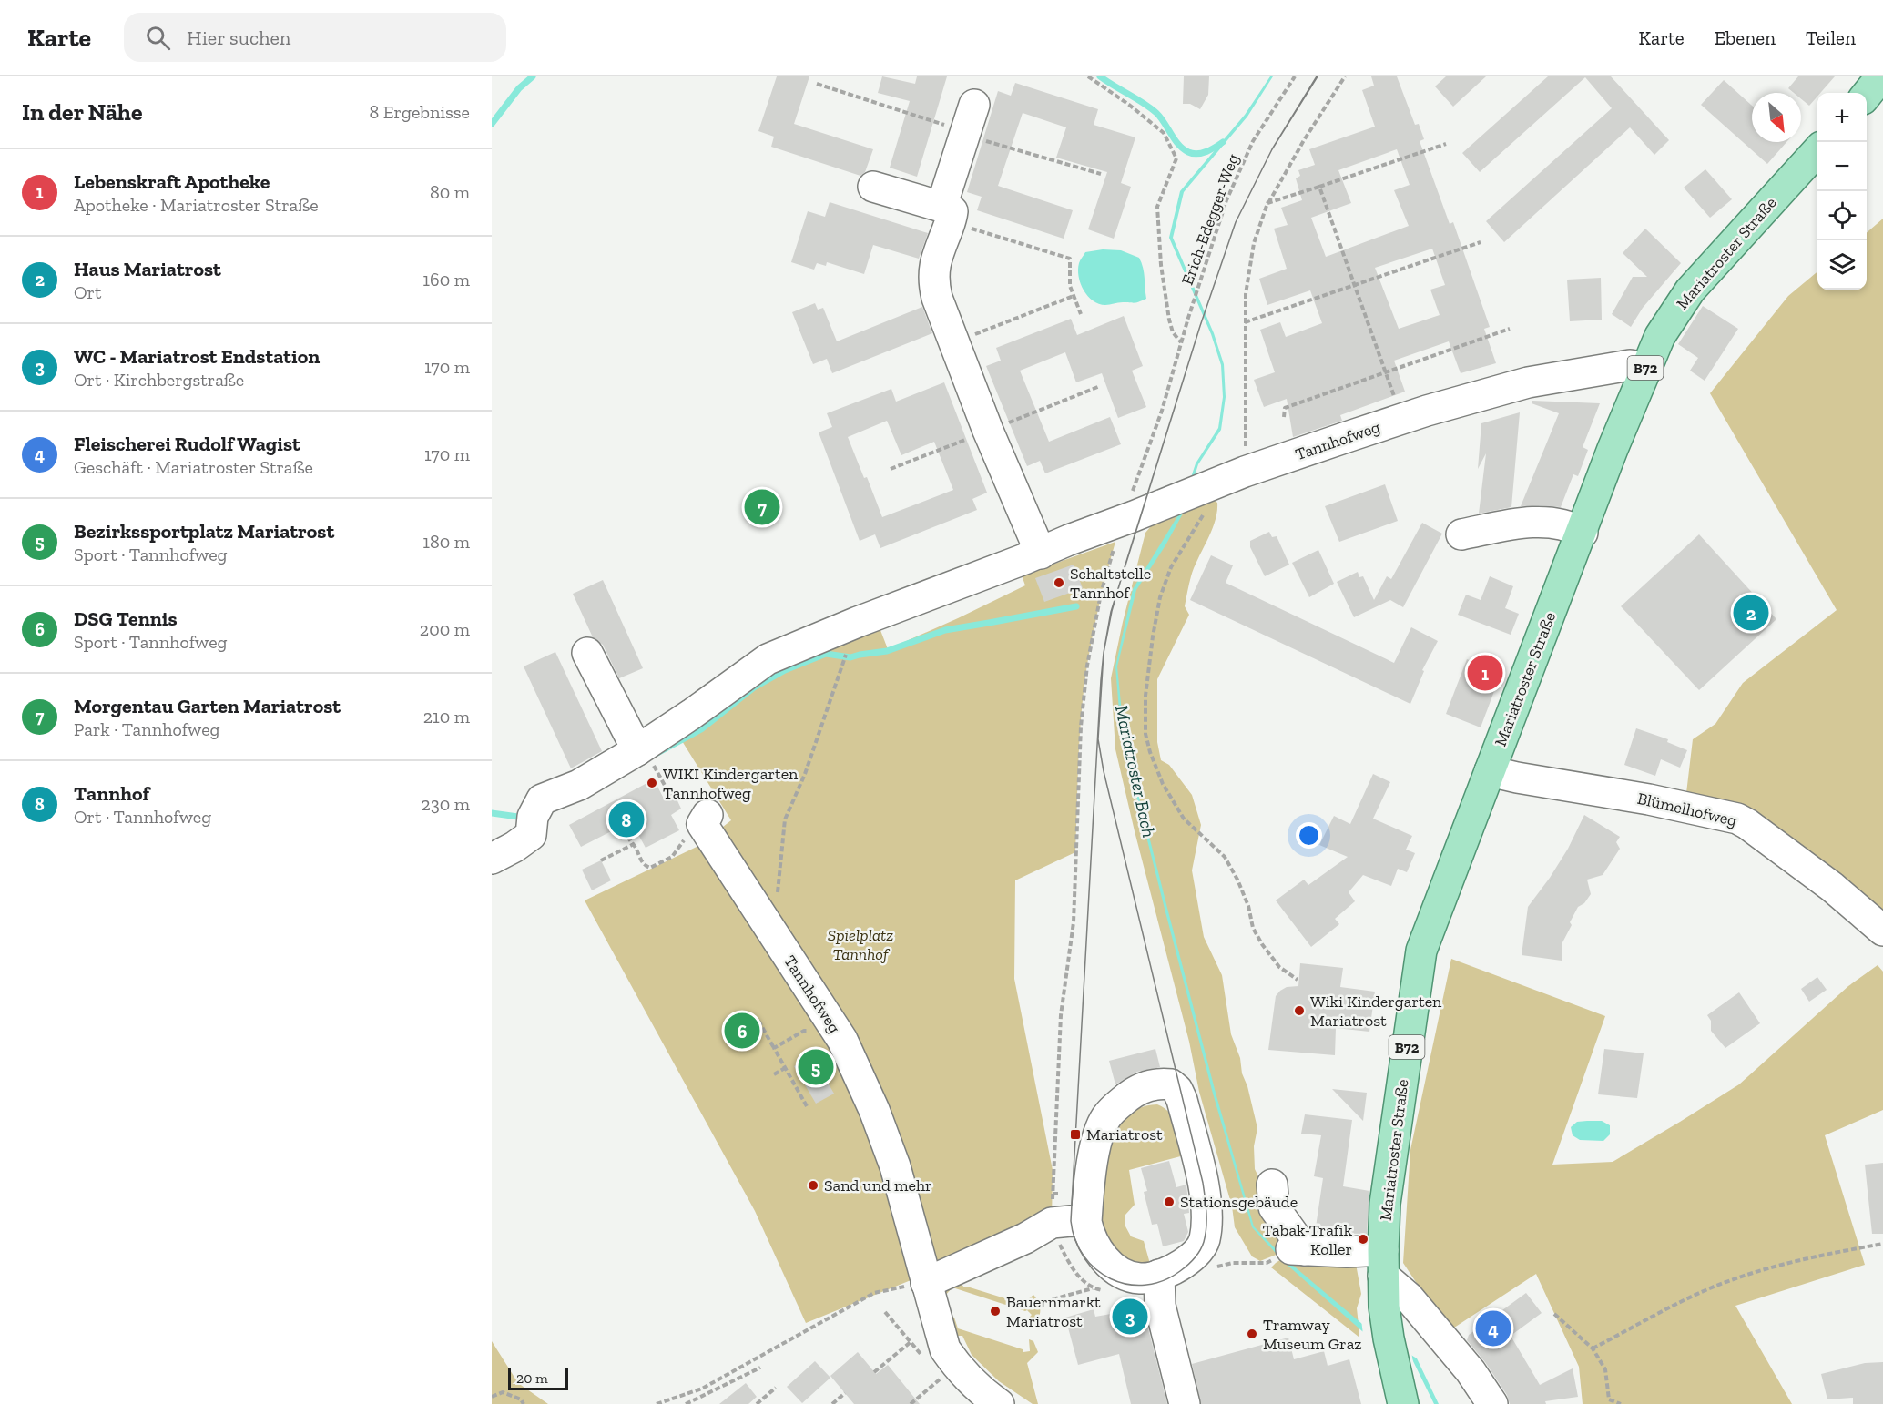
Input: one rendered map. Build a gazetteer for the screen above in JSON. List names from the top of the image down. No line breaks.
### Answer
{"streets":{"main road":["Mariatroster Straße","B72"],"street":["Tannhofweg","Blümelhofweg"],"path":["Erich-Edegger-Weg"]},"crossings":[["Erich-Edegger-Weg","Tannhofweg"],["Mariatroster Straße","Tannhofweg"],["Mariatroster Straße","Blümelhofweg"]],"water":["Mariatroster Bach"],"parks":["Spielplatz Tannhof"],"places":{"other":["Schaltstelle Tannhof","WIKI Kindergarten Tannhofweg","Wiki Kindergarten Mariatrost","Sand und mehr","Stationsgebäude","Tabak-Trafik Koller","Bauernmarkt Mariatrost","Tramway Museum Graz"],"transit":["Mariatrost"]},"scale_bar":"20 m","north":"bottom right","page":{"header":"Karte","search":"Hier suchen","nav":["Karte","Ebenen","Teilen"],"heading":["In der Nähe","8 Ergebnisse"],"map_buttons":["+","−"],"list":[{"mark":"1","name":"Lebenskraft Apotheke","note":"Apotheke · Mariatroster Straße","value":"80 m"},{"mark":"2","name":"Haus Mariatrost","note":"Ort","value":"160 m"},{"mark":"3","name":"WC - Mariatrost Endstation","note":"Ort · Kirchbergstraße","value":"170 m"},{"mark":"4","name":"Fleischerei Rudolf Wagist","note":"Geschäft · Mariatroster Straße","value":"170 m"},{"mark":"5","name":"Bezirkssportplatz Mariatrost","note":"Sport · Tannhofweg","value":"180 m"},{"mark":"6","name":"DSG Tennis","note":"Sport · Tannhofweg","value":"200 m"},{"mark":"7","name":"Morgentau Garten Mariatrost","note":"Park · Tannhofweg","value":"210 m"},{"mark":"8","name":"Tannhof","note":"Ort · Tannhofweg","value":"230 m"}],"pins":["7","2","1","8","6","5","3","4"],"scale":"20 m"}}
